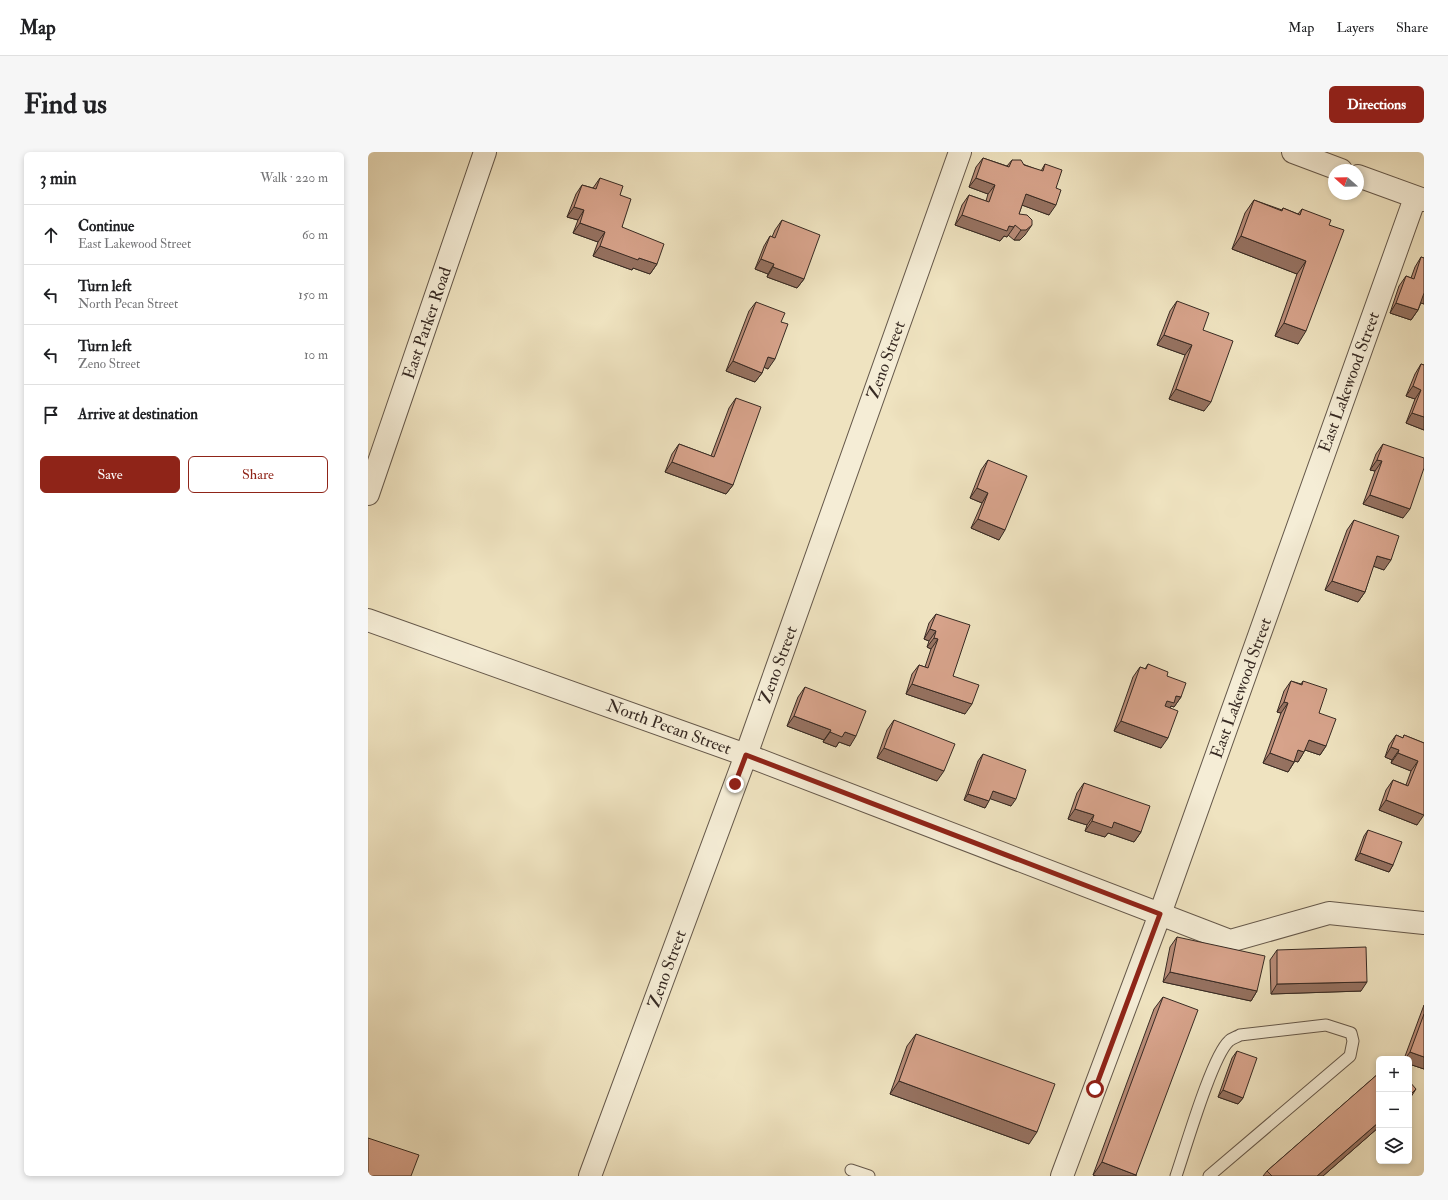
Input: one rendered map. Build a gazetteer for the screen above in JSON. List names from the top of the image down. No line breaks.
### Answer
{"streets":{"street":["East Parker Road","Zeno Street","East Lakewood Street","North Pecan Street"]},"crossings":[["Zeno Street","North Pecan Street"],["East Lakewood Street","North Pecan Street"]],"north":"left","page":{"header":"Map","nav":["Map","Layers","Share"],"buttons":["Directions",["Save","Share"]],"title":"Find us","heading":["3 min","Walk · 220 m"],"list":[["Continue","East Lakewood Street","60 m"],["Turn left","North Pecan Street","150 m"],["Turn left","Zeno Street","10 m"],"Arrive at destination"],"map_buttons":["+","−"]}}
